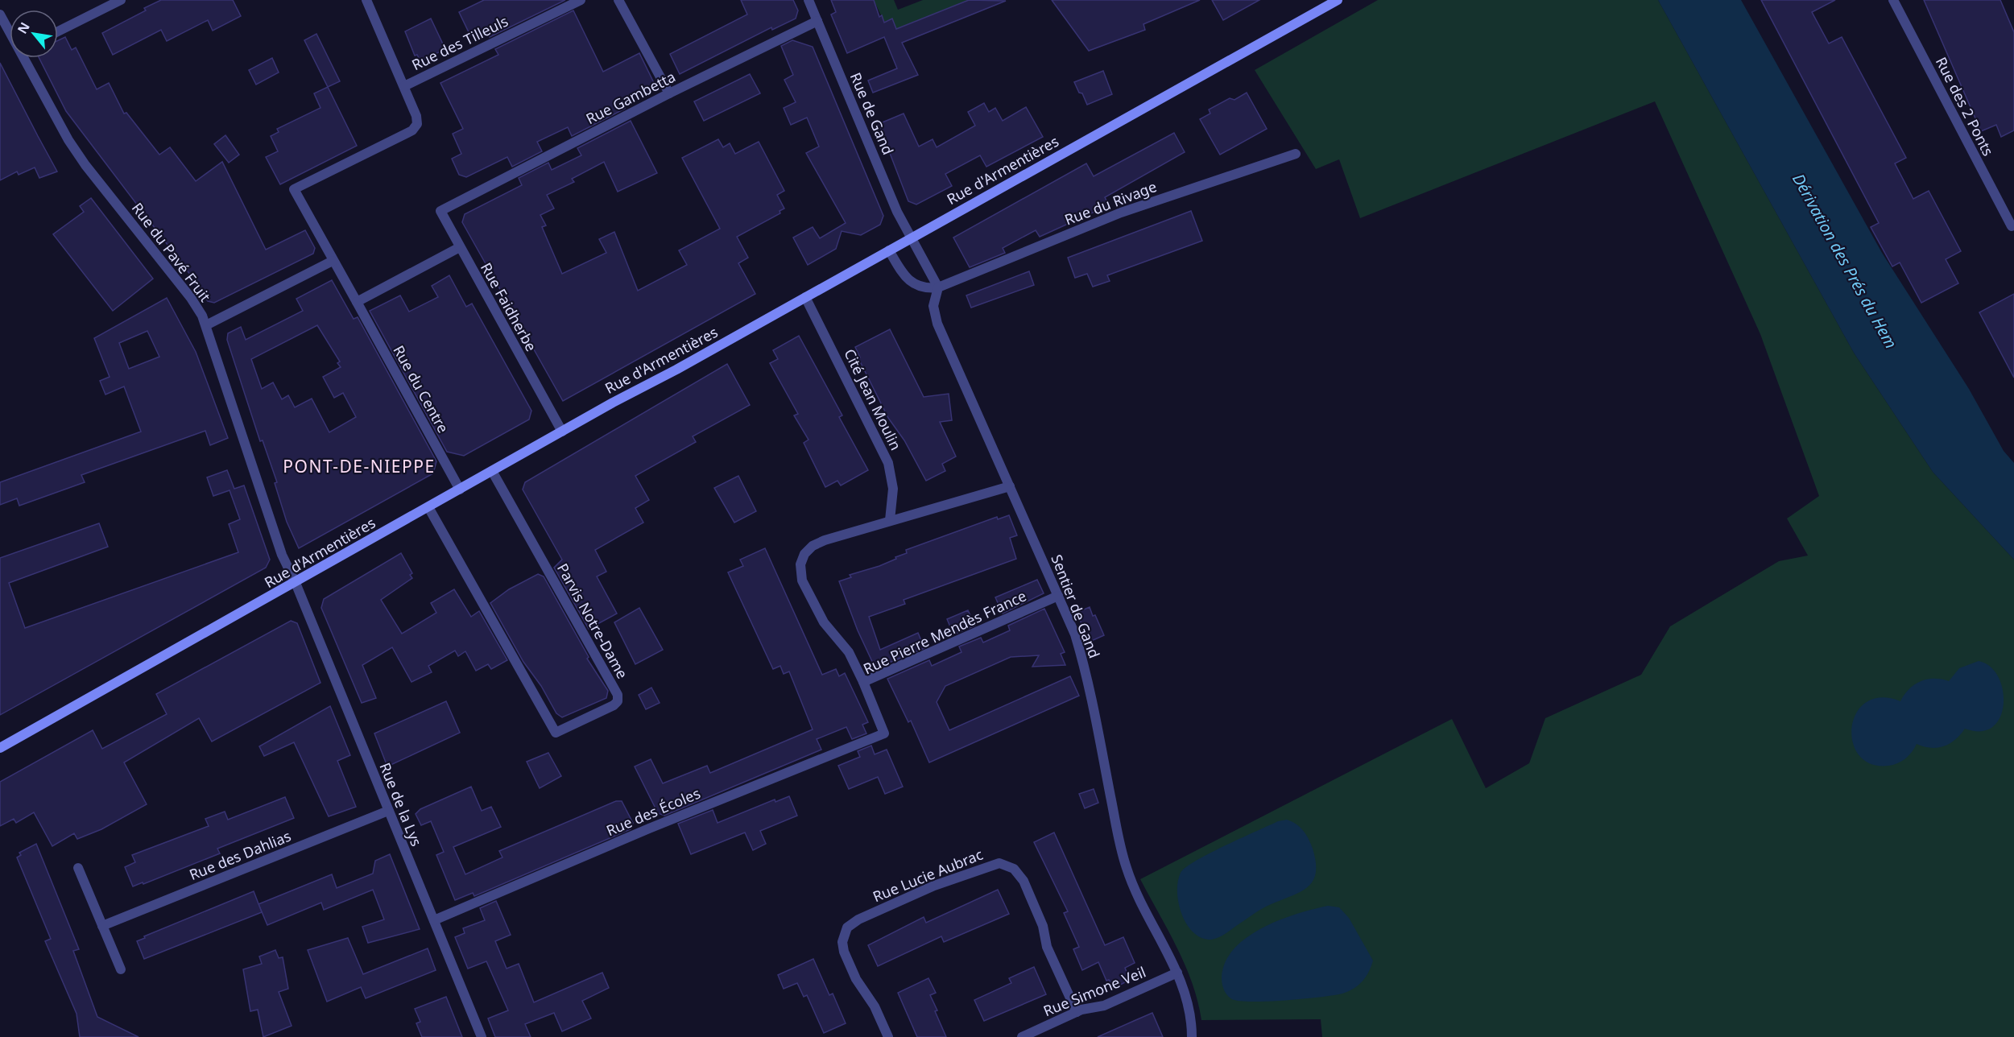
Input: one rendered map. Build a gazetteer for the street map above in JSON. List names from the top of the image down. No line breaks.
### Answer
{"streets":{"main road":["Rue d'Armentières"],"street":["Rue des Tilleuls","Rue Gambetta","Rue des 2 Ponts","Rue de Gand","Rue du Rivage","Rue du Pavé Fruit","Rue Faidherbe","Rue du Centre","Cité Jean Moulin","Sentier de Gand","Parvis Notre-Dame","Rue Pierre Mendès France","Rue de la Lys","Rue des Écoles","Rue des Dahlias","Rue Lucie Aubrac","Rue Simone Veil"]},"crossings":[["Rue des Tilleuls","Rue du Centre"],["Rue Gambetta","Rue de Gand"],["Rue Gambetta","Rue Faidherbe"],["Rue de Gand","Rue d'Armentières"],["Rue d'Armentières","Rue du Pavé Fruit"],["Rue d'Armentières","Rue Faidherbe"],["Rue d'Armentières","Rue du Centre"],["Rue d'Armentières","Cité Jean Moulin"],["Rue d'Armentières","Parvis Notre-Dame"],["Rue d'Armentières","Rue de la Lys"],["Rue du Rivage","Sentier de Gand"],["Rue du Pavé Fruit","Rue de la Lys"],["Sentier de Gand","Rue Pierre Mendès France"],["Sentier de Gand","Rue Simone Veil"],["Rue Pierre Mendès France","Rue des Écoles"],["Rue de la Lys","Rue des Écoles"],["Rue de la Lys","Rue des Dahlias"],["Rue Lucie Aubrac","Rue Simone Veil"]],"districts":["PONT-DE-NIEPPE"],"water":["Dérivation des Prés du Hem"],"north":"top left"}
